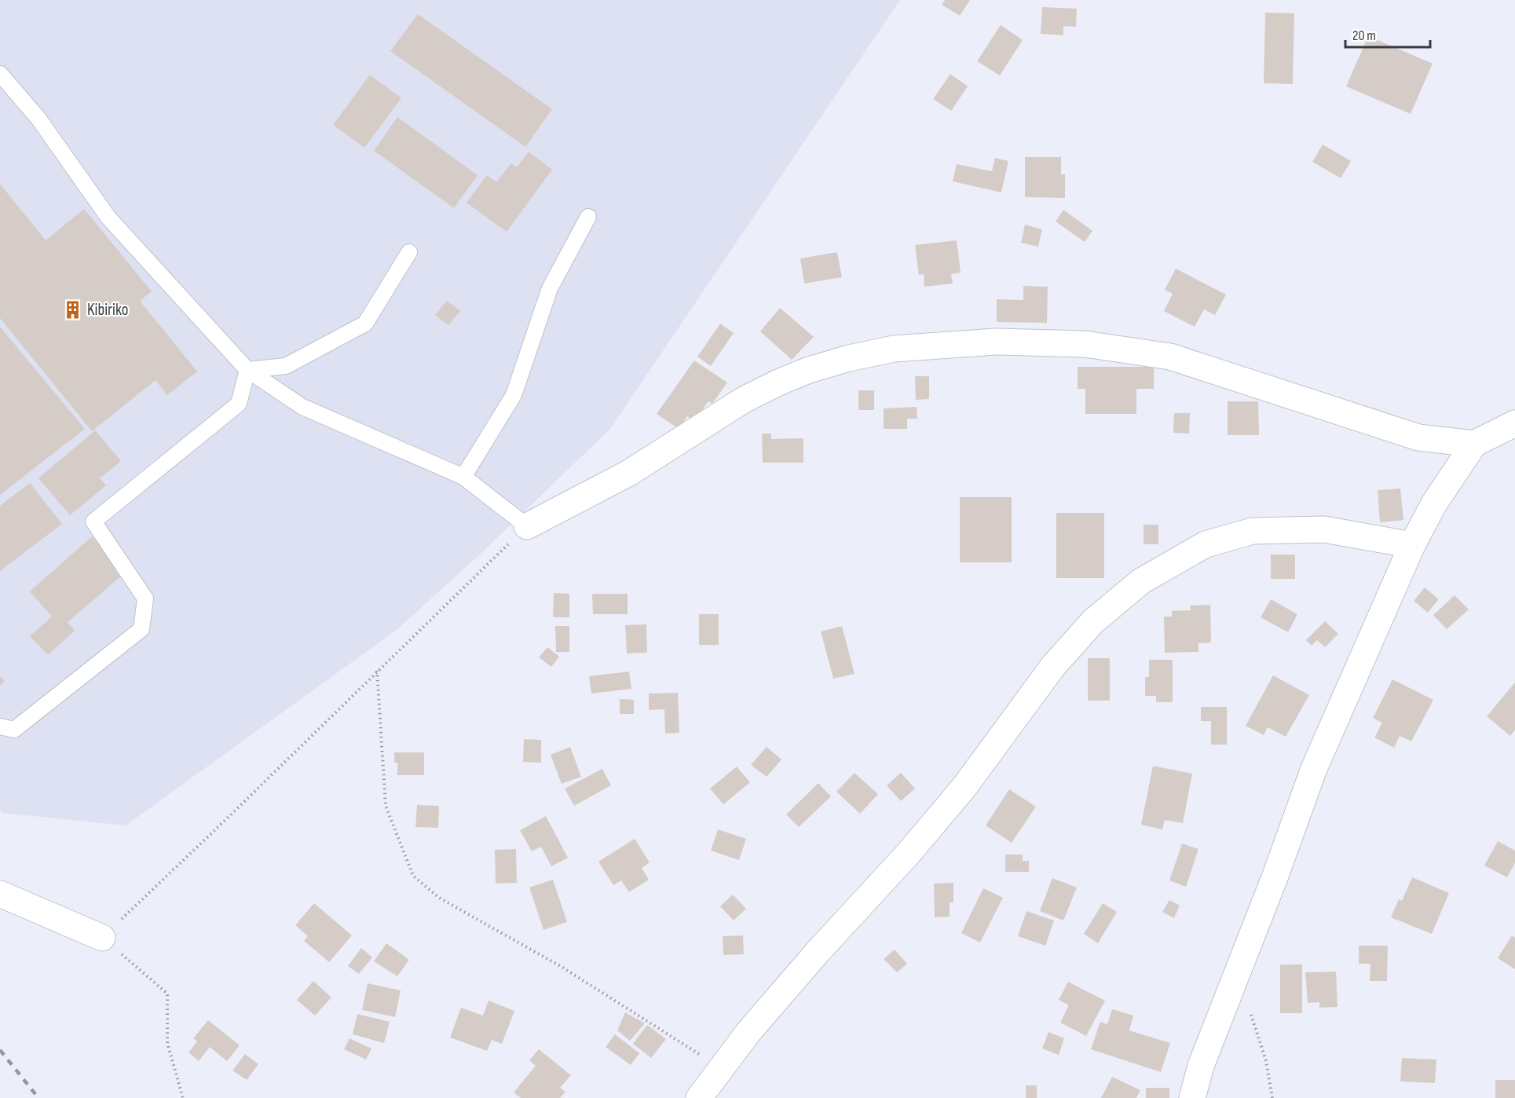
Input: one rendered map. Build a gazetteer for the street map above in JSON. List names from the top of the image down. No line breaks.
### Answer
{"places":{"building":["Kibiriko"]},"scale_bar":"20 m"}
